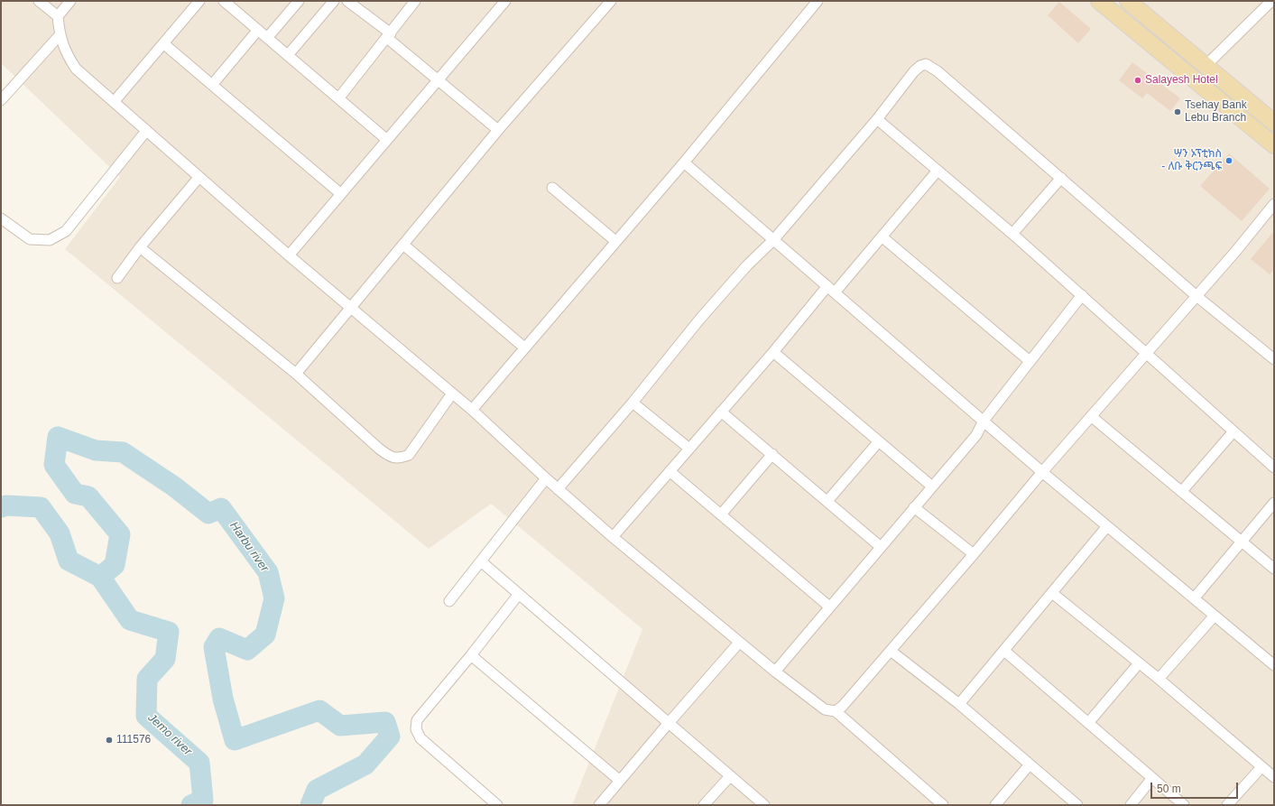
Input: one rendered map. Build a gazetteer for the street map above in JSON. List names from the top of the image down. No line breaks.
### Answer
{"water":["Harbu river","Jemo river"],"places":["Salayesh Hotel","Tsehay Bank Lebu Branch","ሣን ኦፕቲክስ - ለቡ ቅርንጫፍ","111576"],"scale_bar":"50 m"}
